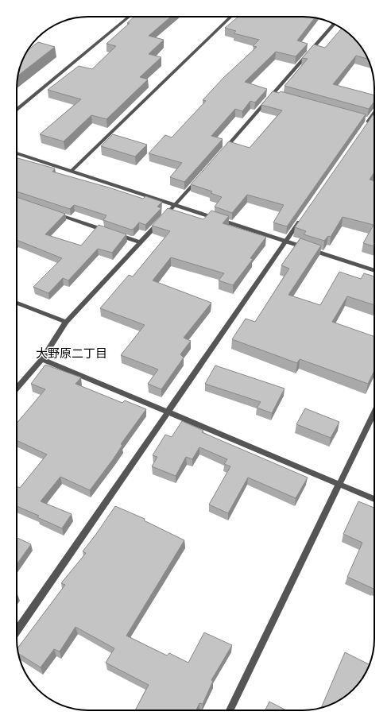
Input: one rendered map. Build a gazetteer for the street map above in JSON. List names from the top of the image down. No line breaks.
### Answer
{"districts":["大野原二丁目"]}
